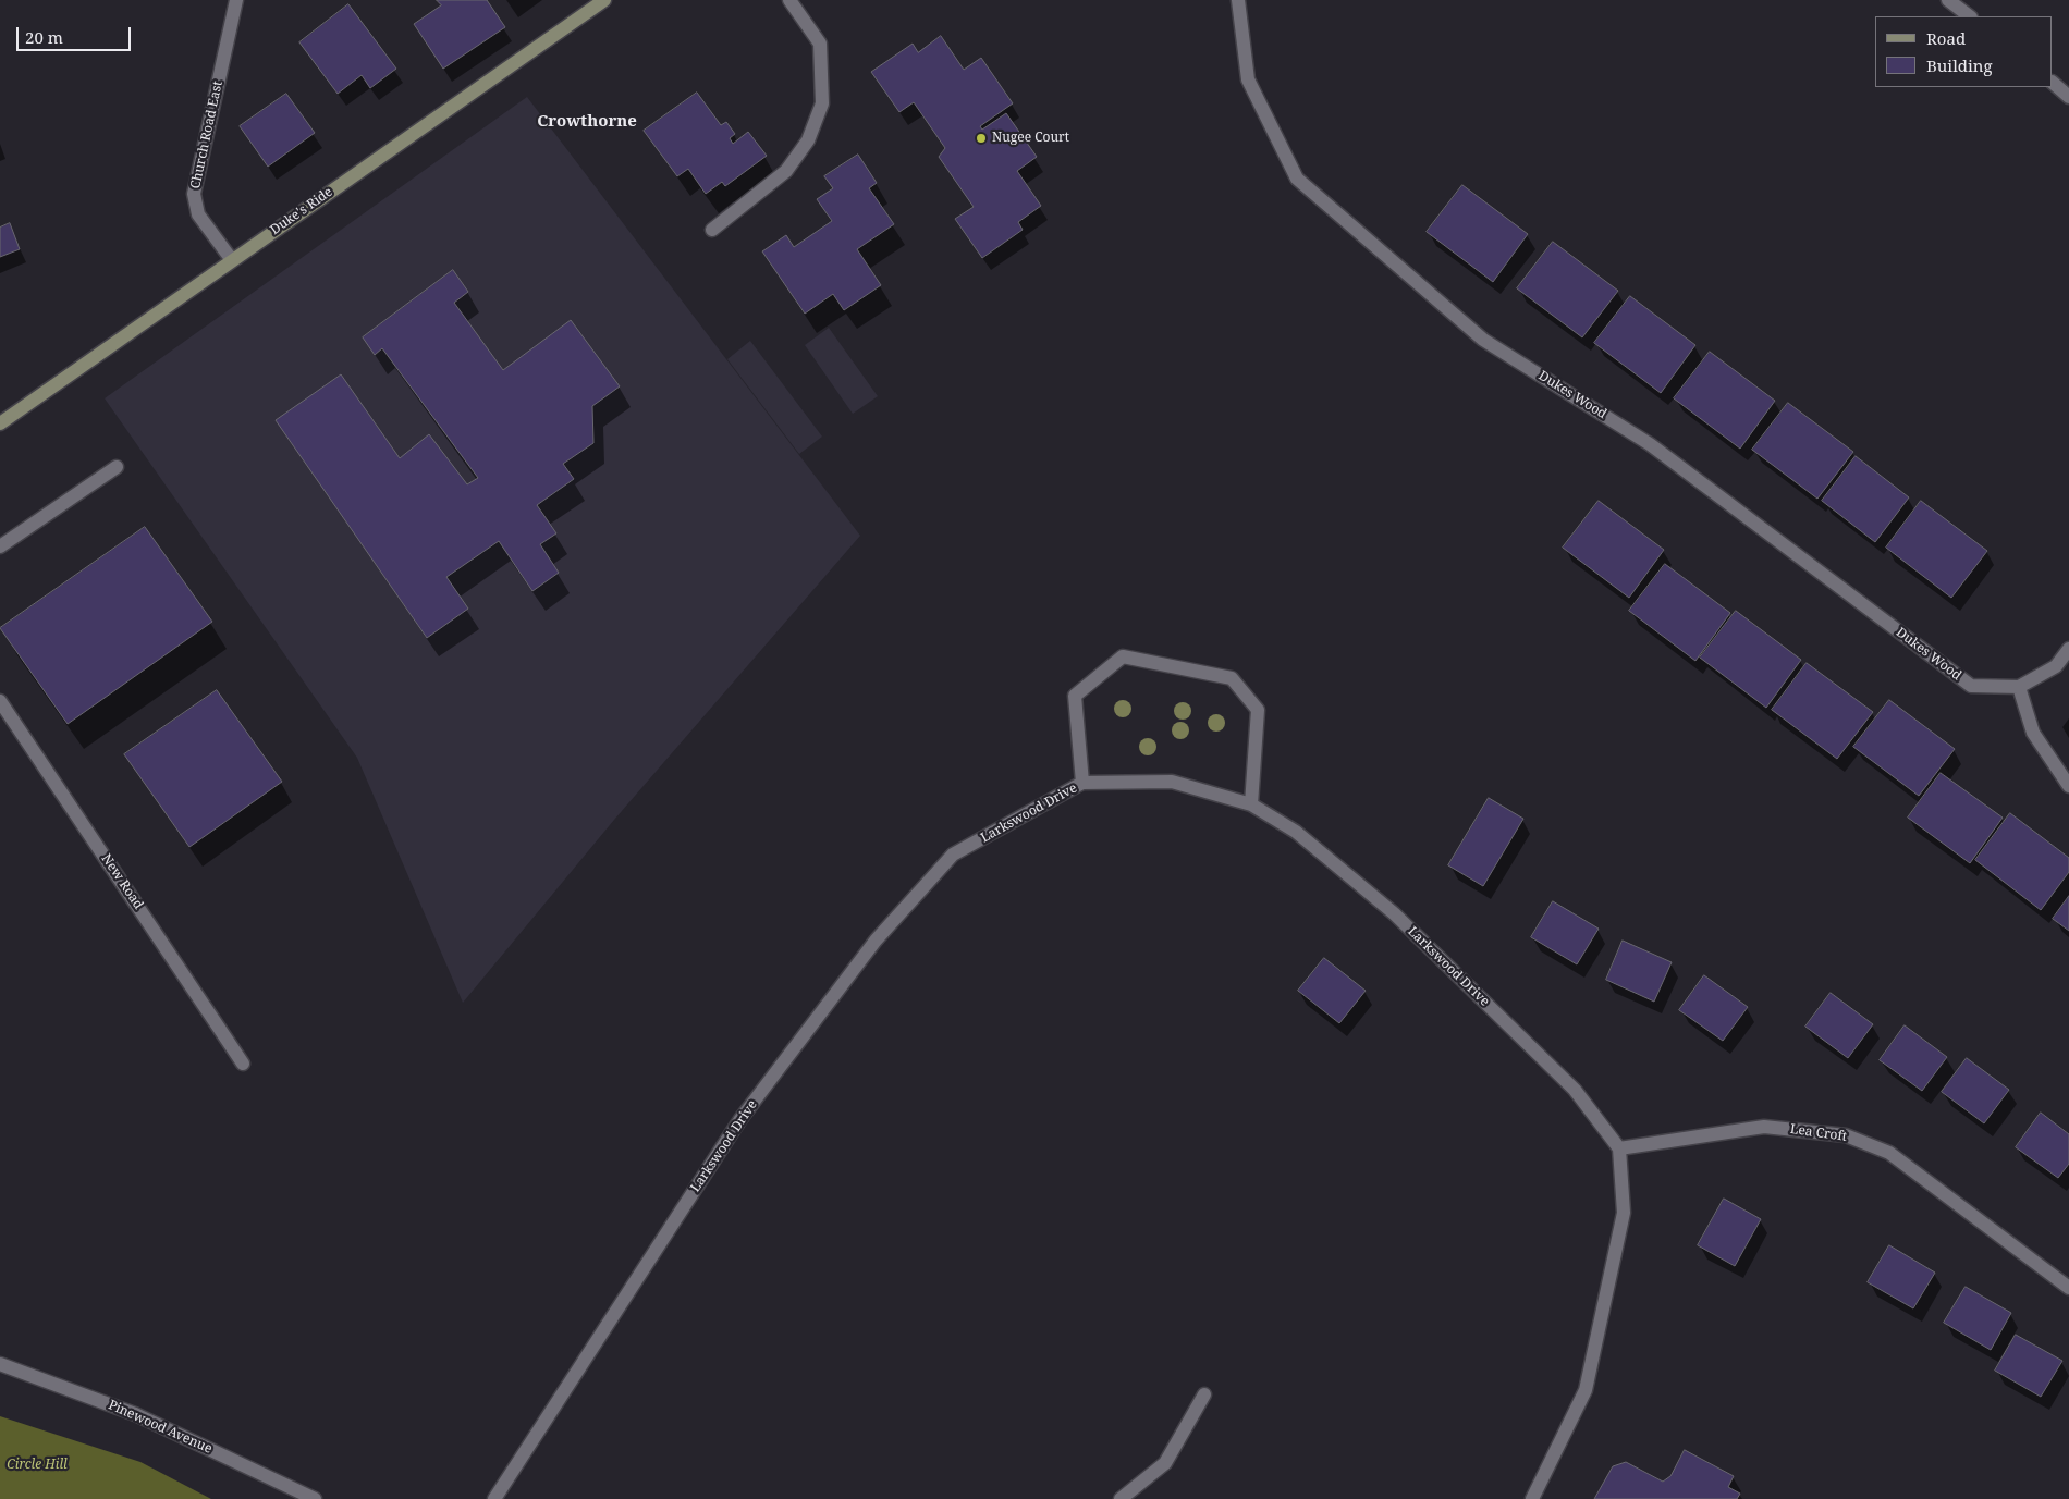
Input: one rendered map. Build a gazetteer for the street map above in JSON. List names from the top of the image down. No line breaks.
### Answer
{"streets":{"main road":["Duke's Ride"],"street":["Church Road East","Dukes Wood","Larkswood Drive","New Road","Lea Croft","Pinewood Avenue"]},"crossings":[["Church Road East","Duke's Ride"],["Larkswood Drive","Lea Croft"]],"districts":["Crowthorne"],"parks":["Circle Hill"],"places":["Nugee Court"],"legend":["Road","Building"],"scale_bar":"20 m"}
